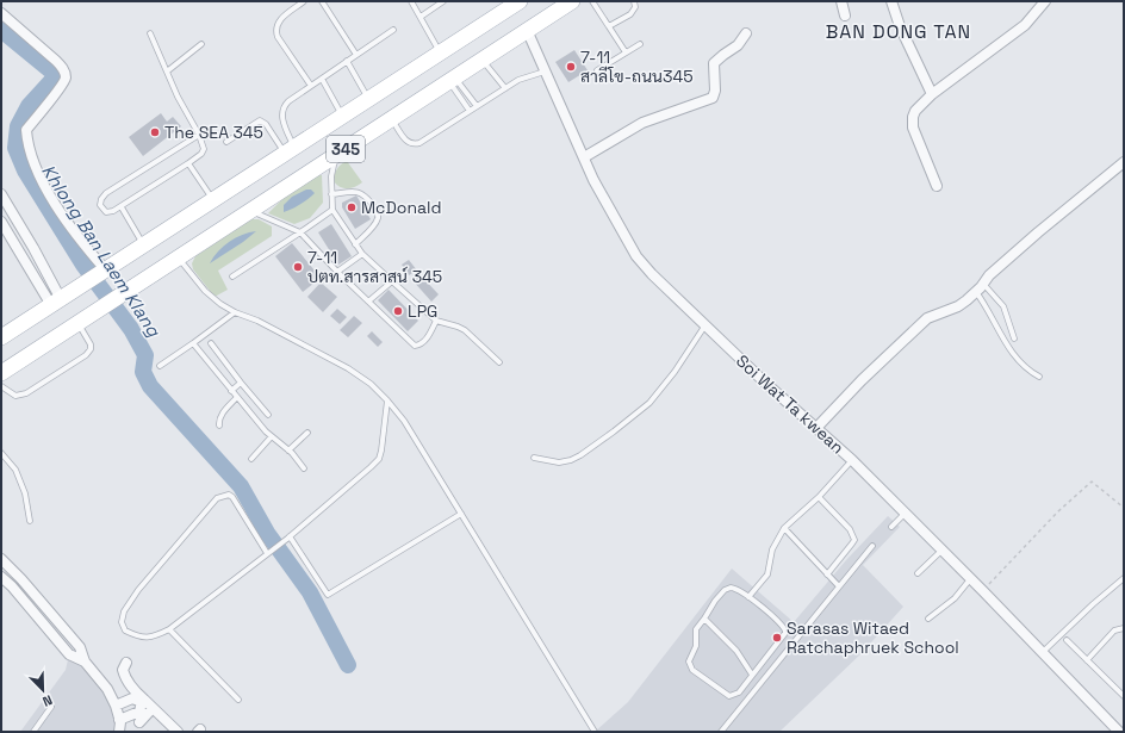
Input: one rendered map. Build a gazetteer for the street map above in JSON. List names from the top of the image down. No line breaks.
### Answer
{"streets":{"main road":["345"],"street":["Soi Wat Ta kwean"]},"crossings":[["345","Soi Wat Ta kwean"]],"districts":["BAN DONG TAN"],"water":["Khlong Ban Laem Klang"],"places":["7-11 สาลีโข-ถนน345","The SEA 345","McDonald","7-11 ปตท.สารสาสน์ 345","LPG","Sarasas Witaed Ratchaphruek School"],"north":"bottom right"}
